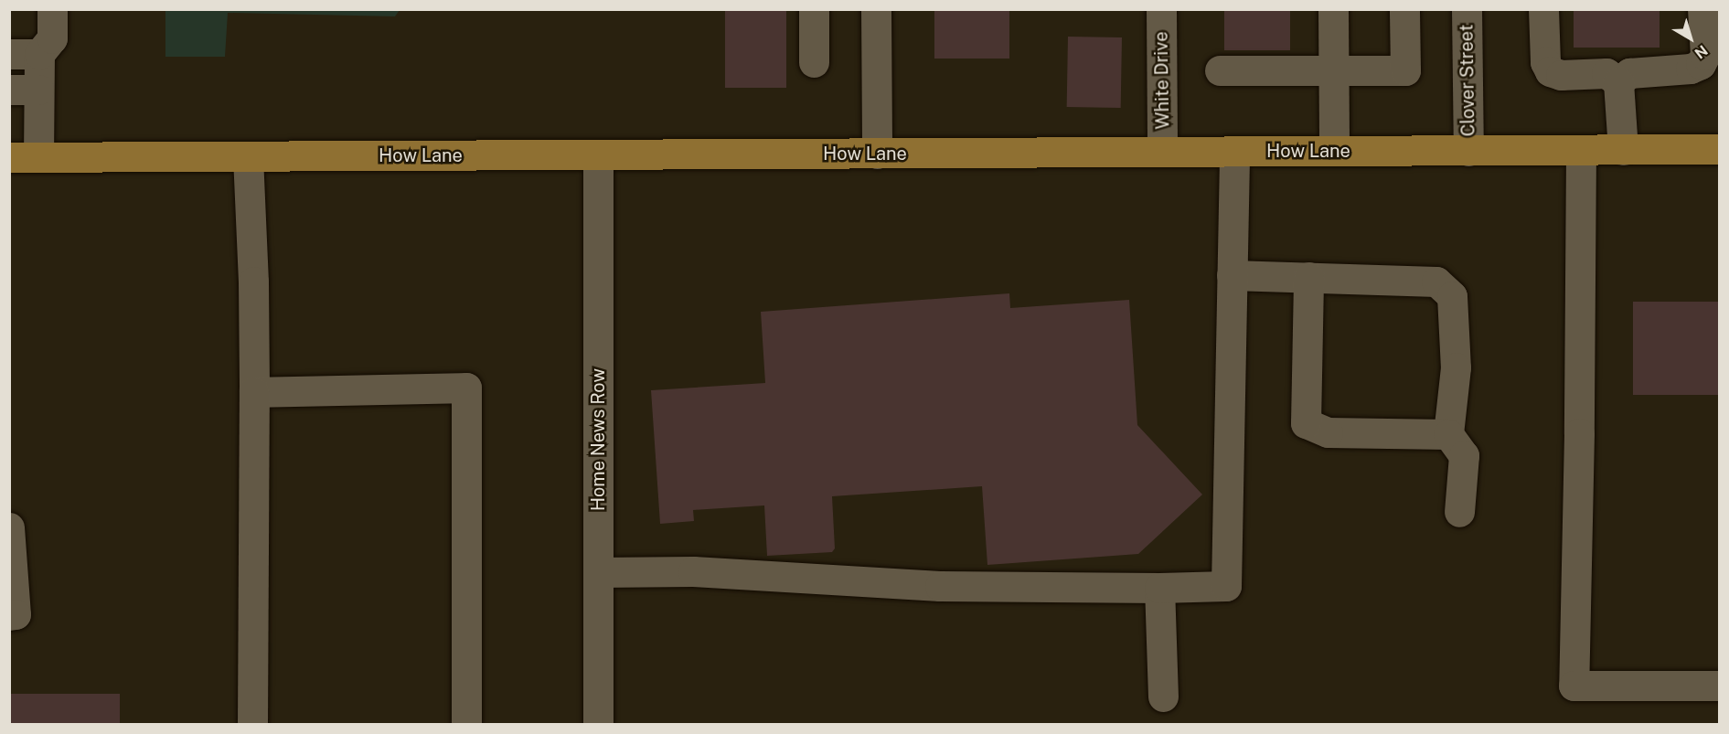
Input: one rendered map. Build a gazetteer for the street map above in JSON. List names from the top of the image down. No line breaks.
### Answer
{"streets":{"main road":["How Lane"],"street":["White Drive","Clover Street","Home News Row"]},"crossings":[["White Drive","How Lane"],["Clover Street","How Lane"],["How Lane","Home News Row"]],"north":"bottom right"}
